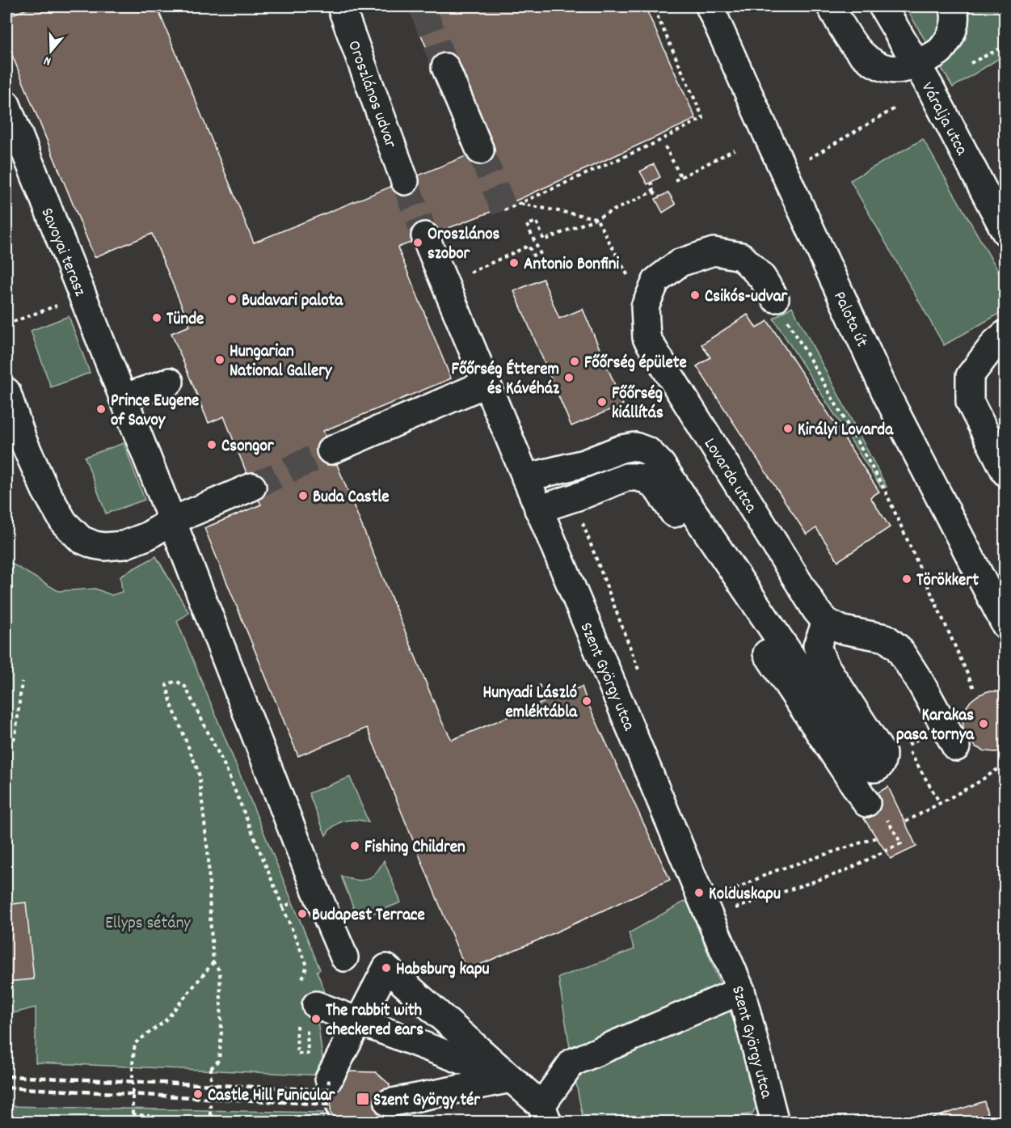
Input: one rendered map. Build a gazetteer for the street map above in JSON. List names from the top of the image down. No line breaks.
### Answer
{"streets":{"street":["Oroszlános udvar","Váralja utca","Savoyai terasz","Palota út","Lovarda utca","Szent György utca"]},"parks":["Ellyps sétány"],"places":{"other":["Oroszlános szobor","Antonio Bonfini","Csikós-udvar","Budavari palota","Tünde","Hungarian National Gallery","Főőrség épülete","Főőrség Étterem és Kávéház","Főőrség kiállítás","Prince Eugene of Savoy","Királyi Lovarda","Csongor","Buda Castle","Törökkert","Hunyadi László emléktábla","Karakas pasa tornya","Fishing Children","Kolduskapu","Budapest Terrace","Habsburg kapu","The rabbit with checkered ears","Castle Hill Funicular"],"transit":["Szent György tér"]},"north":"bottom"}
